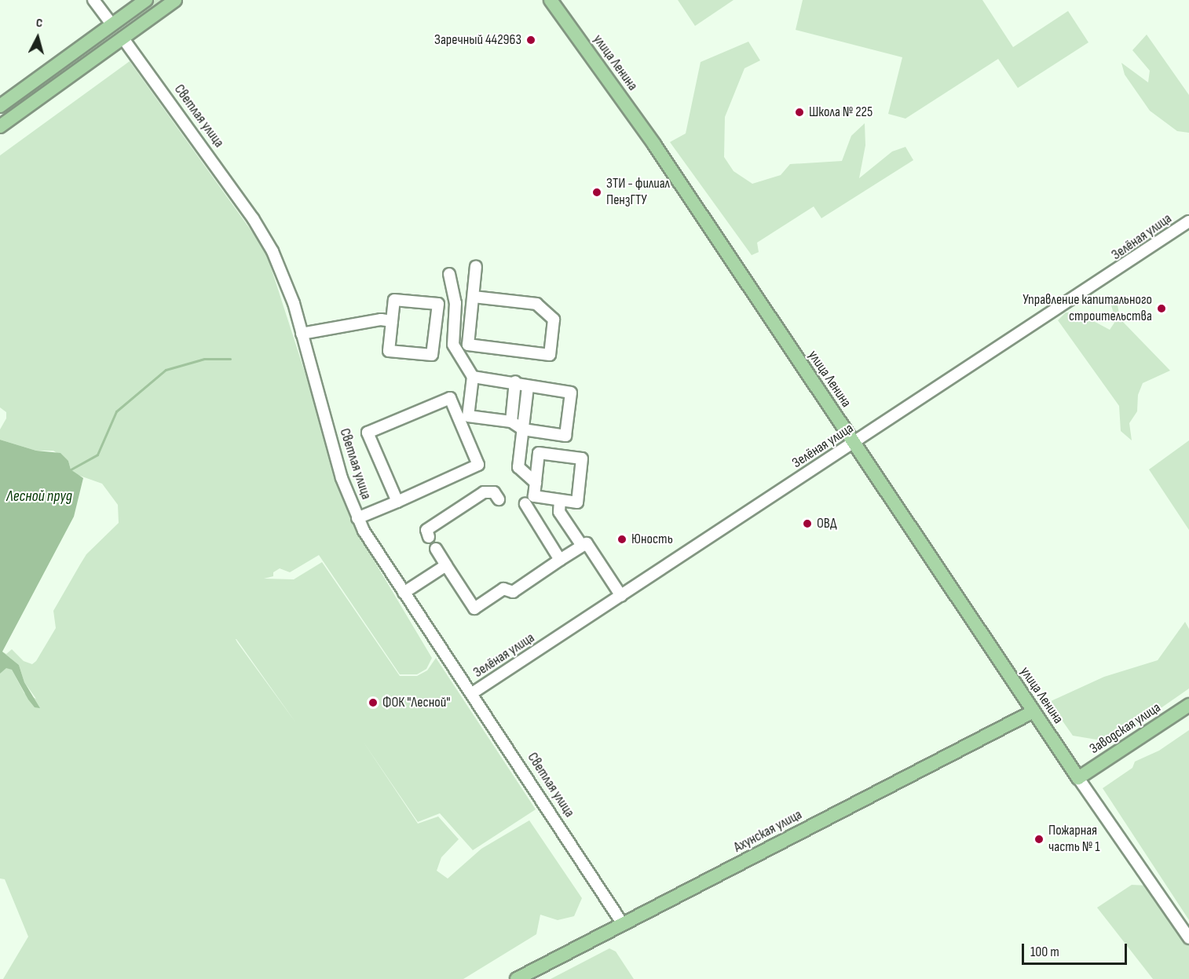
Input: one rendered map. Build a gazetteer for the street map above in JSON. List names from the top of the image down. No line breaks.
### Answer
{"streets":{"main road":["улица Ленина","Светлая улица","Заводская улица","Ахунская улица"],"street":["Зелёная улица"]},"crossings":[["улица Ленина","Зелёная улица"],["улица Ленина","Заводская улица"],["улица Ленина","Ахунская улица"],["Светлая улица","Зелёная улица"],["Светлая улица","Ахунская улица"]],"water":["Лесной пруд"],"places":["Заречный 442963","Школа № 225","ЗТИ - филиал ПензГТУ","Управление капитального строительства","ОВД","Юность","ФОК \"Лесной\"","Пожарная часть № 1"],"scale_bar":"100 m","north":"top"}
